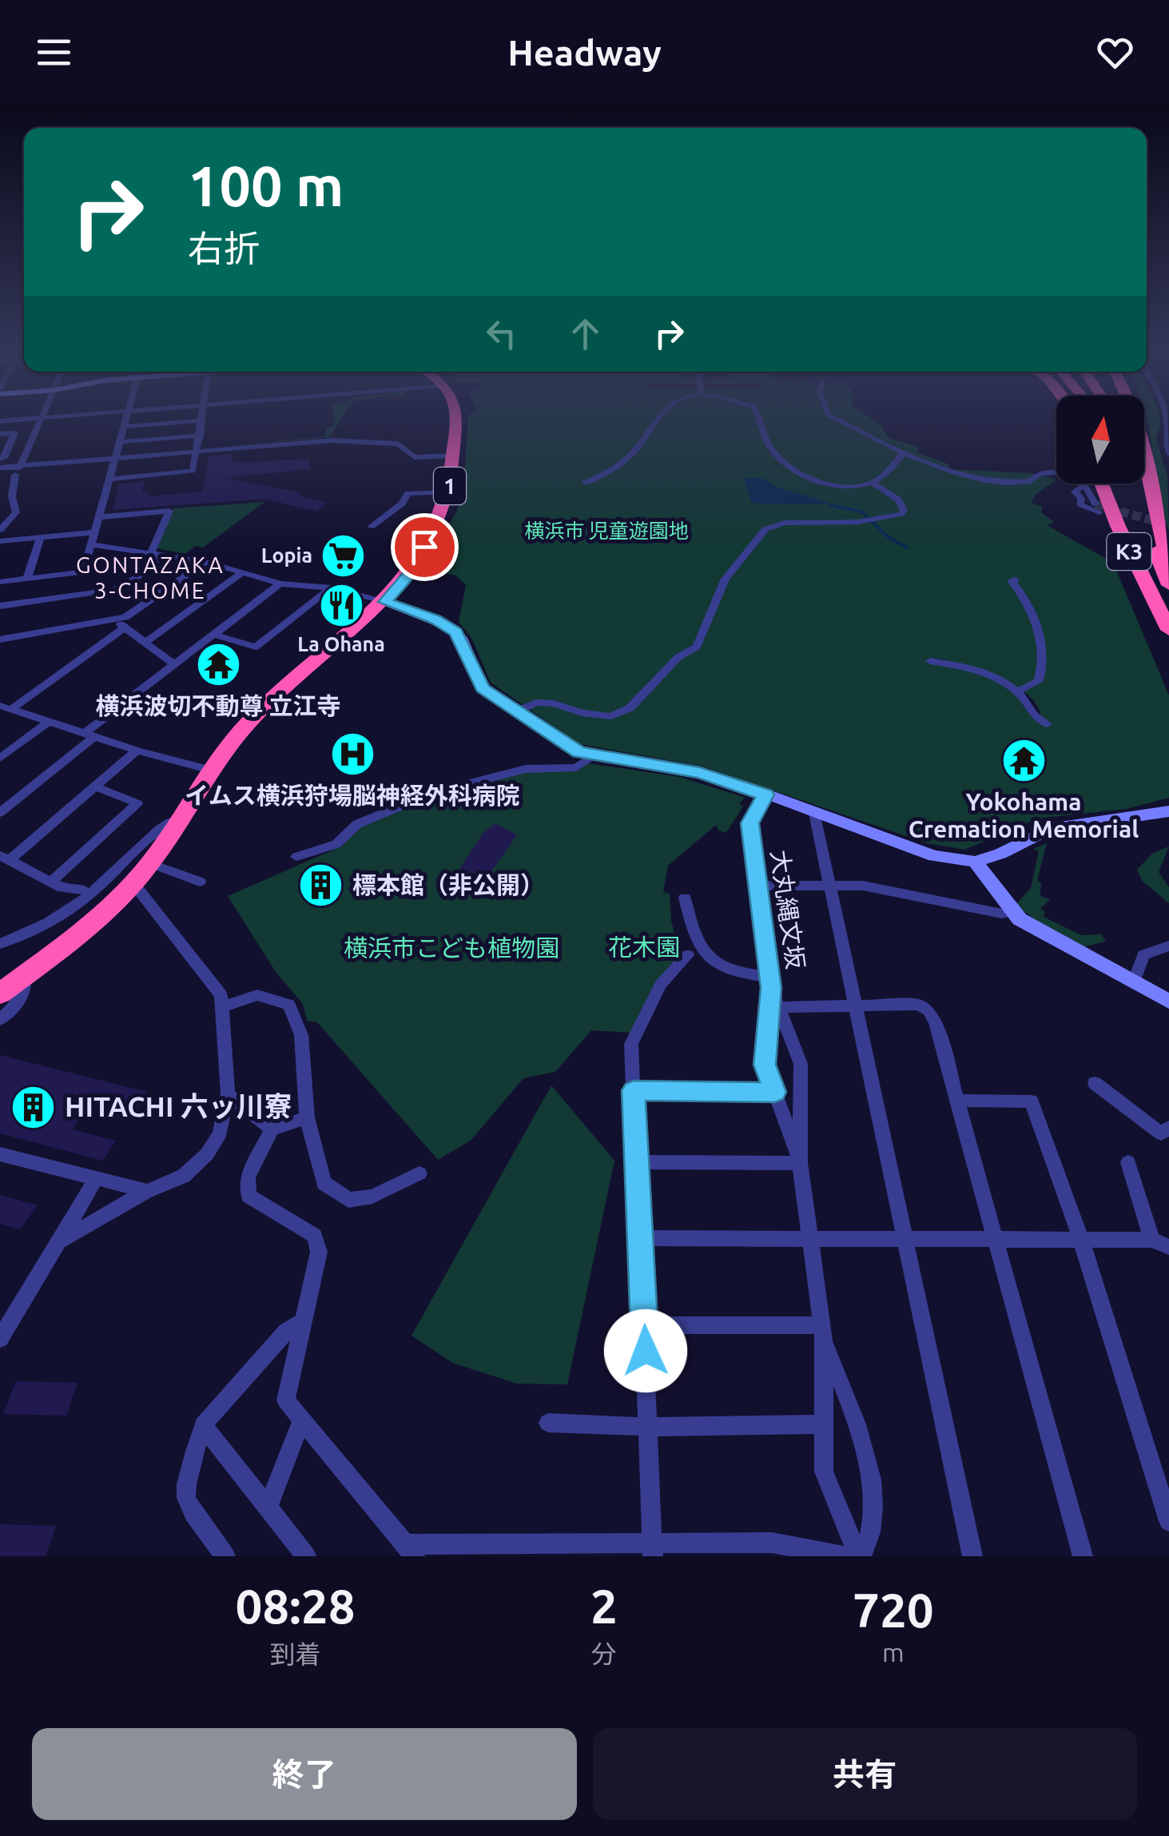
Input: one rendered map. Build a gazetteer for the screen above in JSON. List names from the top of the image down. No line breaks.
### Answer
{"streets":{"highway":["1","K3"],"street":["大丸縄文坂"]},"districts":["GONTAZAKA 3-CHOME"],"parks":["横浜市 児童遊園地","花木園","横浜市こども植物園"],"places":{"supermarket":["Lopia"],"restaurant":["La Ohana"],"temple":["横浜波切不動尊 立江寺","Yokohama Cremation Memorial"],"hospital":["イムス横浜狩場脳神経外科病院"],"building":["標本館（非公開）","HITACHI 六ッ川寮"]},"north":"top","page":{"header":"Headway","turn":["100 m","右折"],"eta":["08:28","到着","2","分","720","m"],"buttons":["終了","共有"]}}
